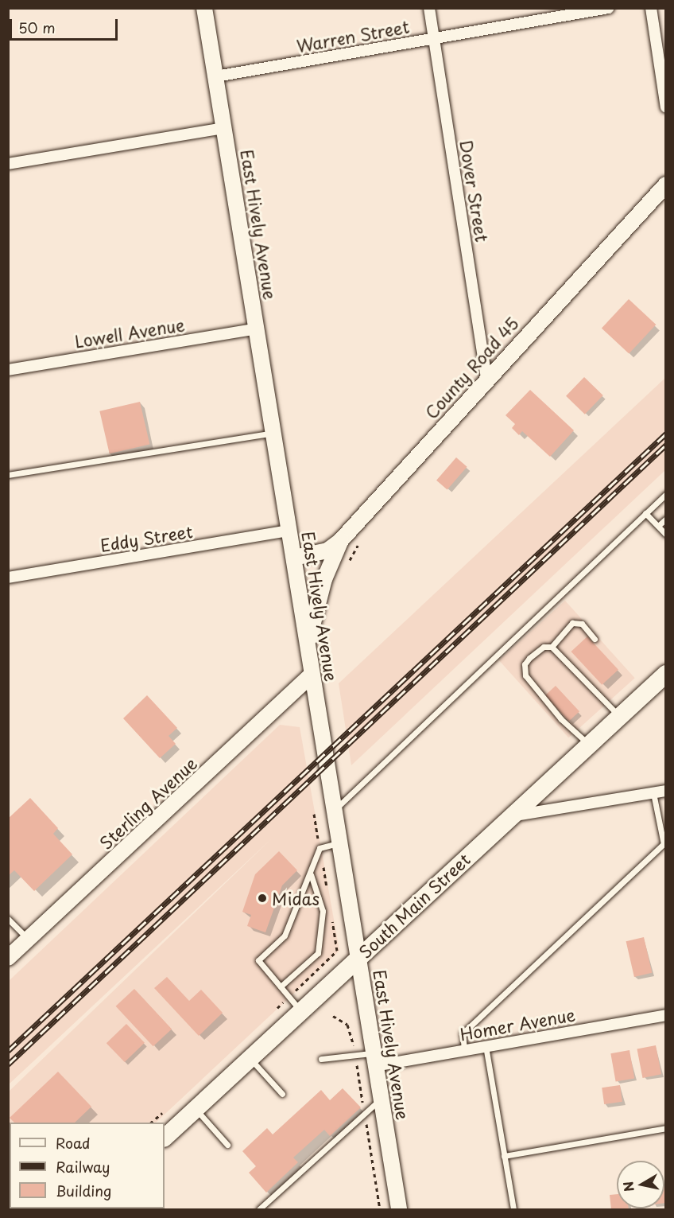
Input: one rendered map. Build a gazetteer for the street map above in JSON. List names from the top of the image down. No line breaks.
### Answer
{"streets":{"main road":["South Main Street"],"street":["Warren Street","Dover Street","East Hively Avenue","Lowell Avenue","County Road 45","Eddy Street","Sterling Avenue","Homer Avenue"]},"crossings":[["Warren Street","Dover Street"],["Warren Street","East Hively Avenue"],["Dover Street","County Road 45"],["East Hively Avenue","Lowell Avenue"],["East Hively Avenue","County Road 45"],["East Hively Avenue","Eddy Street"],["East Hively Avenue","Sterling Avenue"],["East Hively Avenue","South Main Street"],["East Hively Avenue","Homer Avenue"]],"places":["Midas"],"legend":["Road","Railway","Building"],"scale_bar":"50 m","north":"left"}
